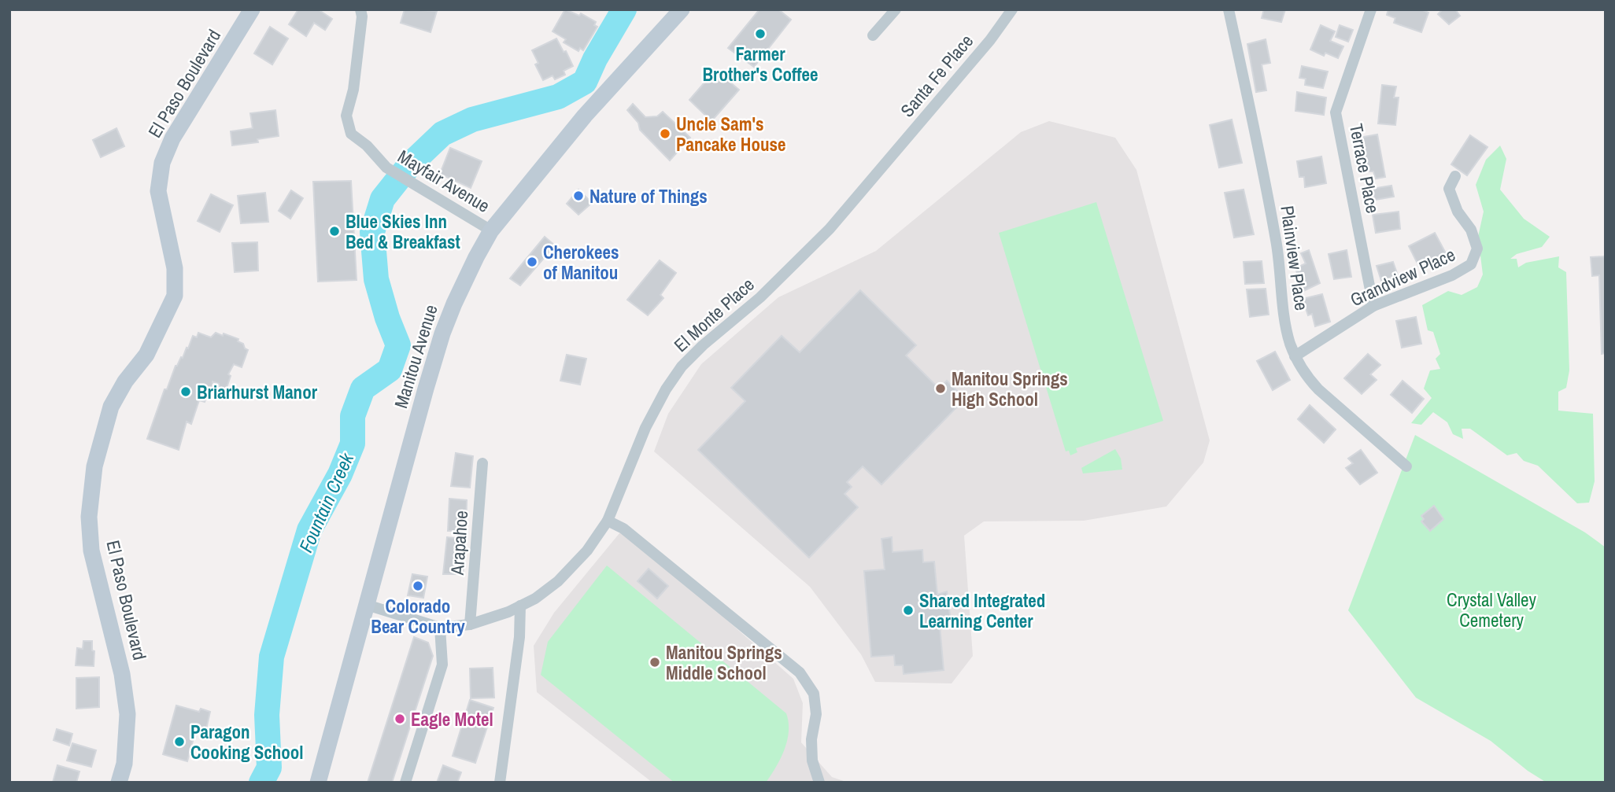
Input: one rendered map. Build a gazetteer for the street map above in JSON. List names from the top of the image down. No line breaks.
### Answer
{"streets":{"main road":["El Paso Boulevard","Manitou Avenue"],"street":["Santa Fe Place","Terrace Place","Mayfair Avenue","Plainview Place","Grandview Place","El Monte Place","Arapahoe"]},"crossings":[["Santa Fe Place","El Monte Place"],["Terrace Place","Grandview Place"],["Mayfair Avenue","Manitou Avenue"],["Plainview Place","Grandview Place"],["El Monte Place","Manitou Avenue"],["El Monte Place","Arapahoe"]],"water":["Fountain Creek"],"parks":["Crystal Valley Cemetery"],"places":["Farmer Brother's Coffee","Uncle Sam's Pancake House","Nature of Things","Blue Skies Inn Bed & Breakfast","Cherokees of Manitou","Manitou Springs High School","Briarhurst Manor","Colorado Bear Country","Shared Integrated Learning Center","Manitou Springs Middle School","Eagle Motel","Paragon Cooking School"]}
